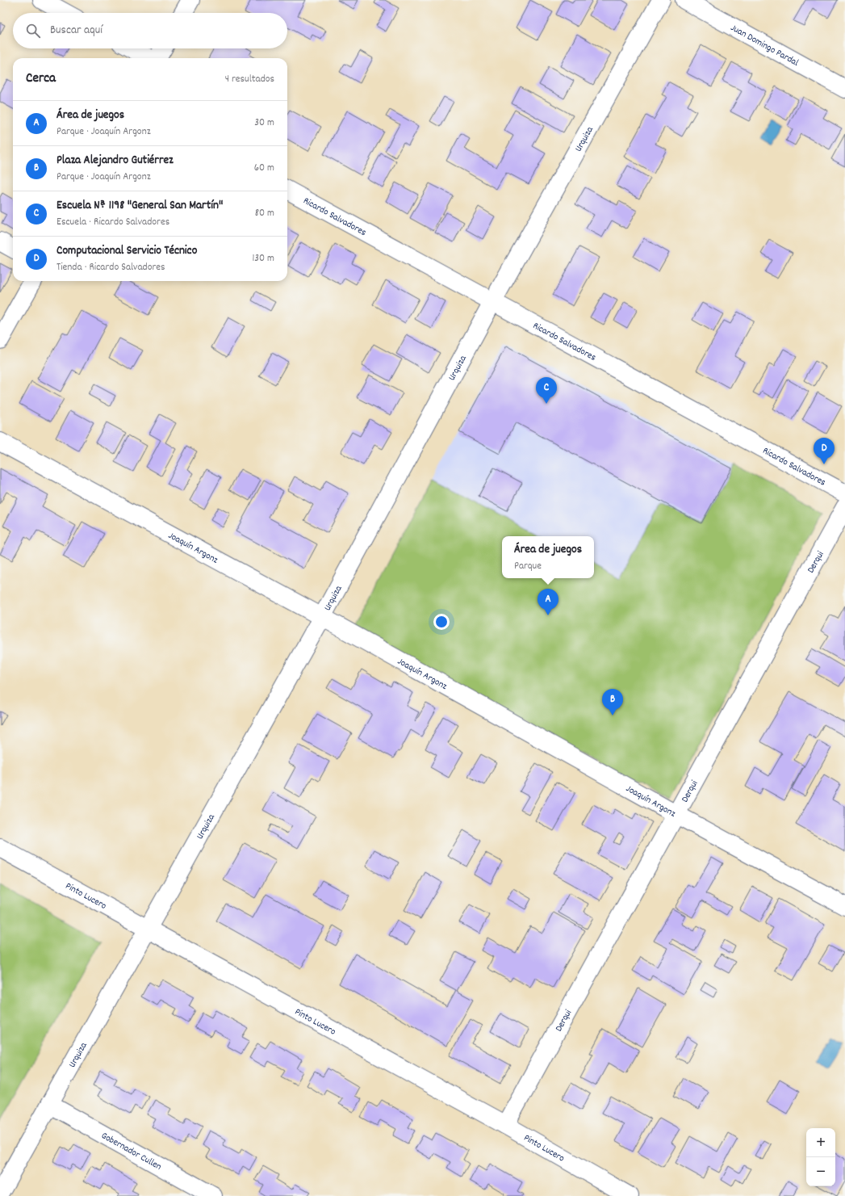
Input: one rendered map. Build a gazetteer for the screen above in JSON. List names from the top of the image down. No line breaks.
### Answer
{"streets":{"street":["Juan Domingo Pardal","Urquiza","Ricardo Salvadores","Joaquín Argonz","Derqui","Pinto Lucero","Gobernador Cullen"]},"crossings":[["Urquiza","Ricardo Salvadores"],["Urquiza","Joaquín Argonz"],["Urquiza","Pinto Lucero"],["Urquiza","Gobernador Cullen"],["Joaquín Argonz","Derqui"],["Derqui","Pinto Lucero"]],"page":{"search":"Buscar aquí","heading":["Cerca","4 resultados"],"list":[{"mark":"A","name":"Área de juegos","note":"Parque · Joaquín Argonz","value":"30 m"},{"mark":"B","name":"Plaza Alejandro Gutiérrez","note":"Parque · Joaquín Argonz","value":"60 m"},{"mark":"C","name":"Escuela Nª 1198 \"General San Martín\"","note":"Escuela · Ricardo Salvadores","value":"80 m"},{"mark":"D","name":"Computacional Servicio Técnico","note":"Tienda · Ricardo Salvadores","value":"130 m"}],"pins":["C","D","A","B"],"popup":["Área de juegos","Parque"],"map_buttons":["+","−"]}}
